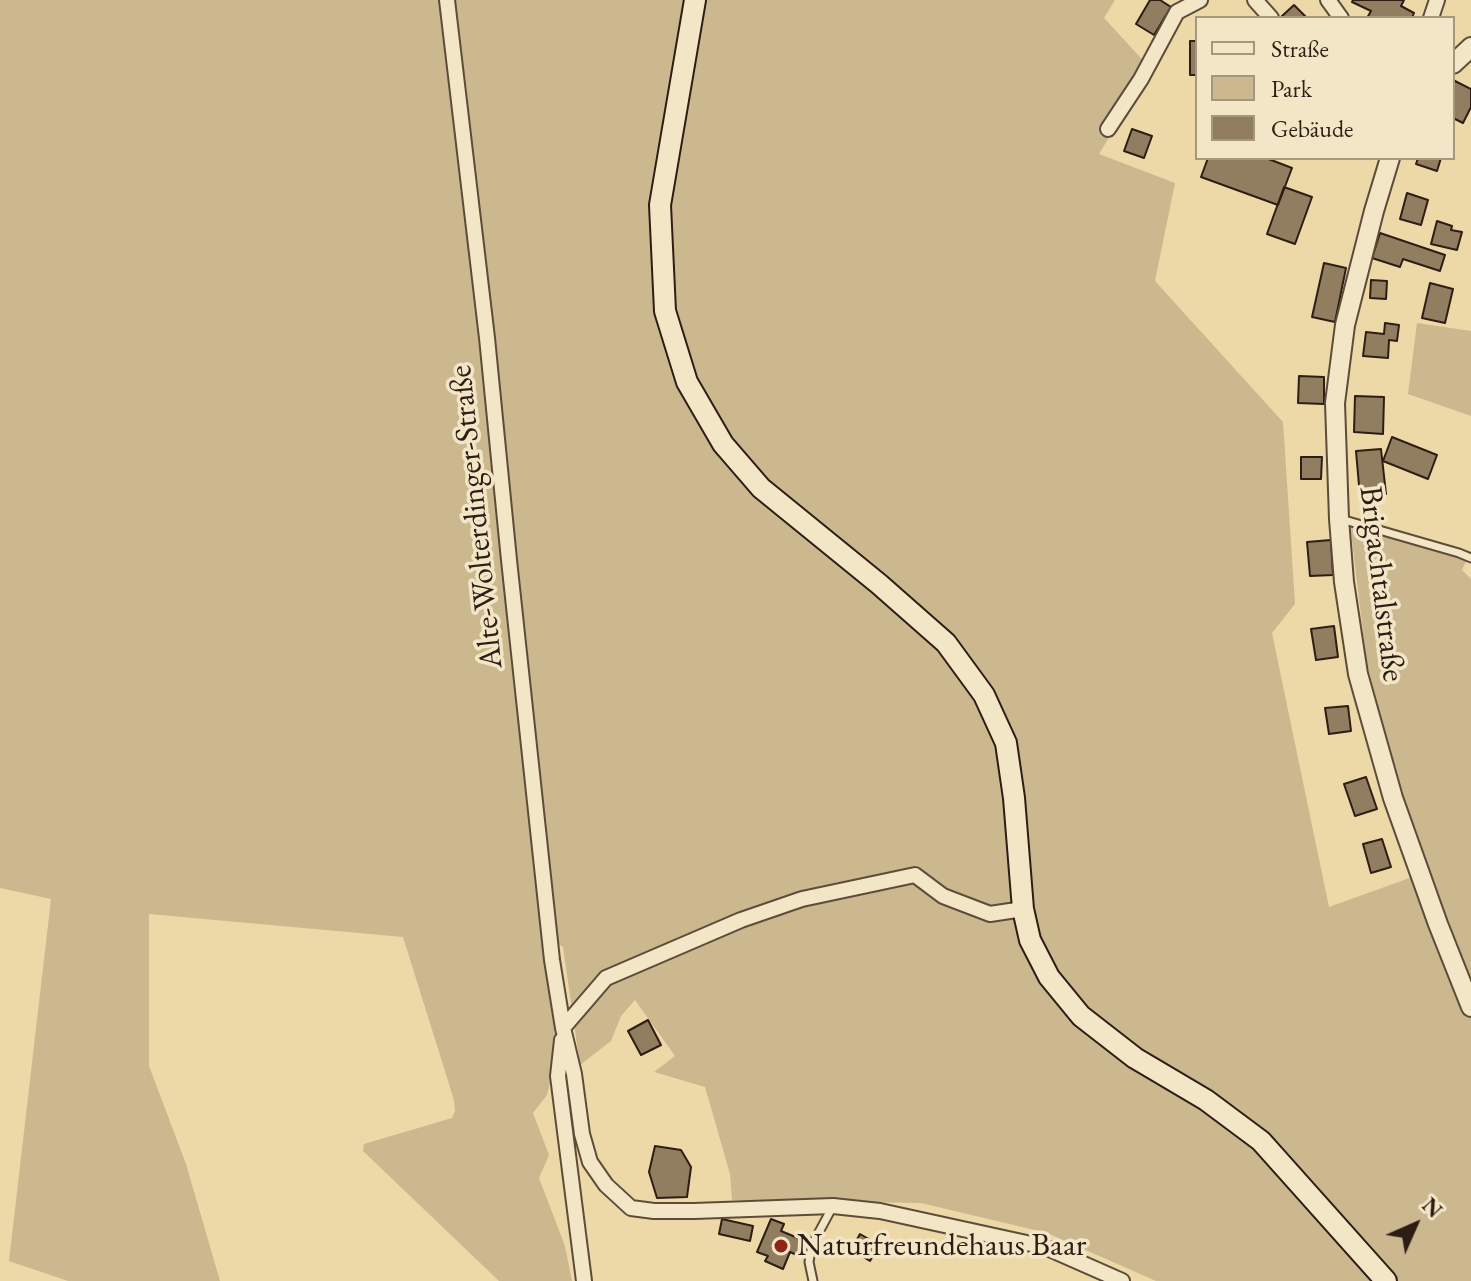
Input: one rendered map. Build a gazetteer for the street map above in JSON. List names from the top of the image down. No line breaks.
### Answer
{"streets":{"street":["Alte-Wolterdinger-Straße","Brigachtalstraße"]},"places":["Naturfreundehaus Baar"],"legend":["Straße","Park","Gebäude"],"north":"top right"}
